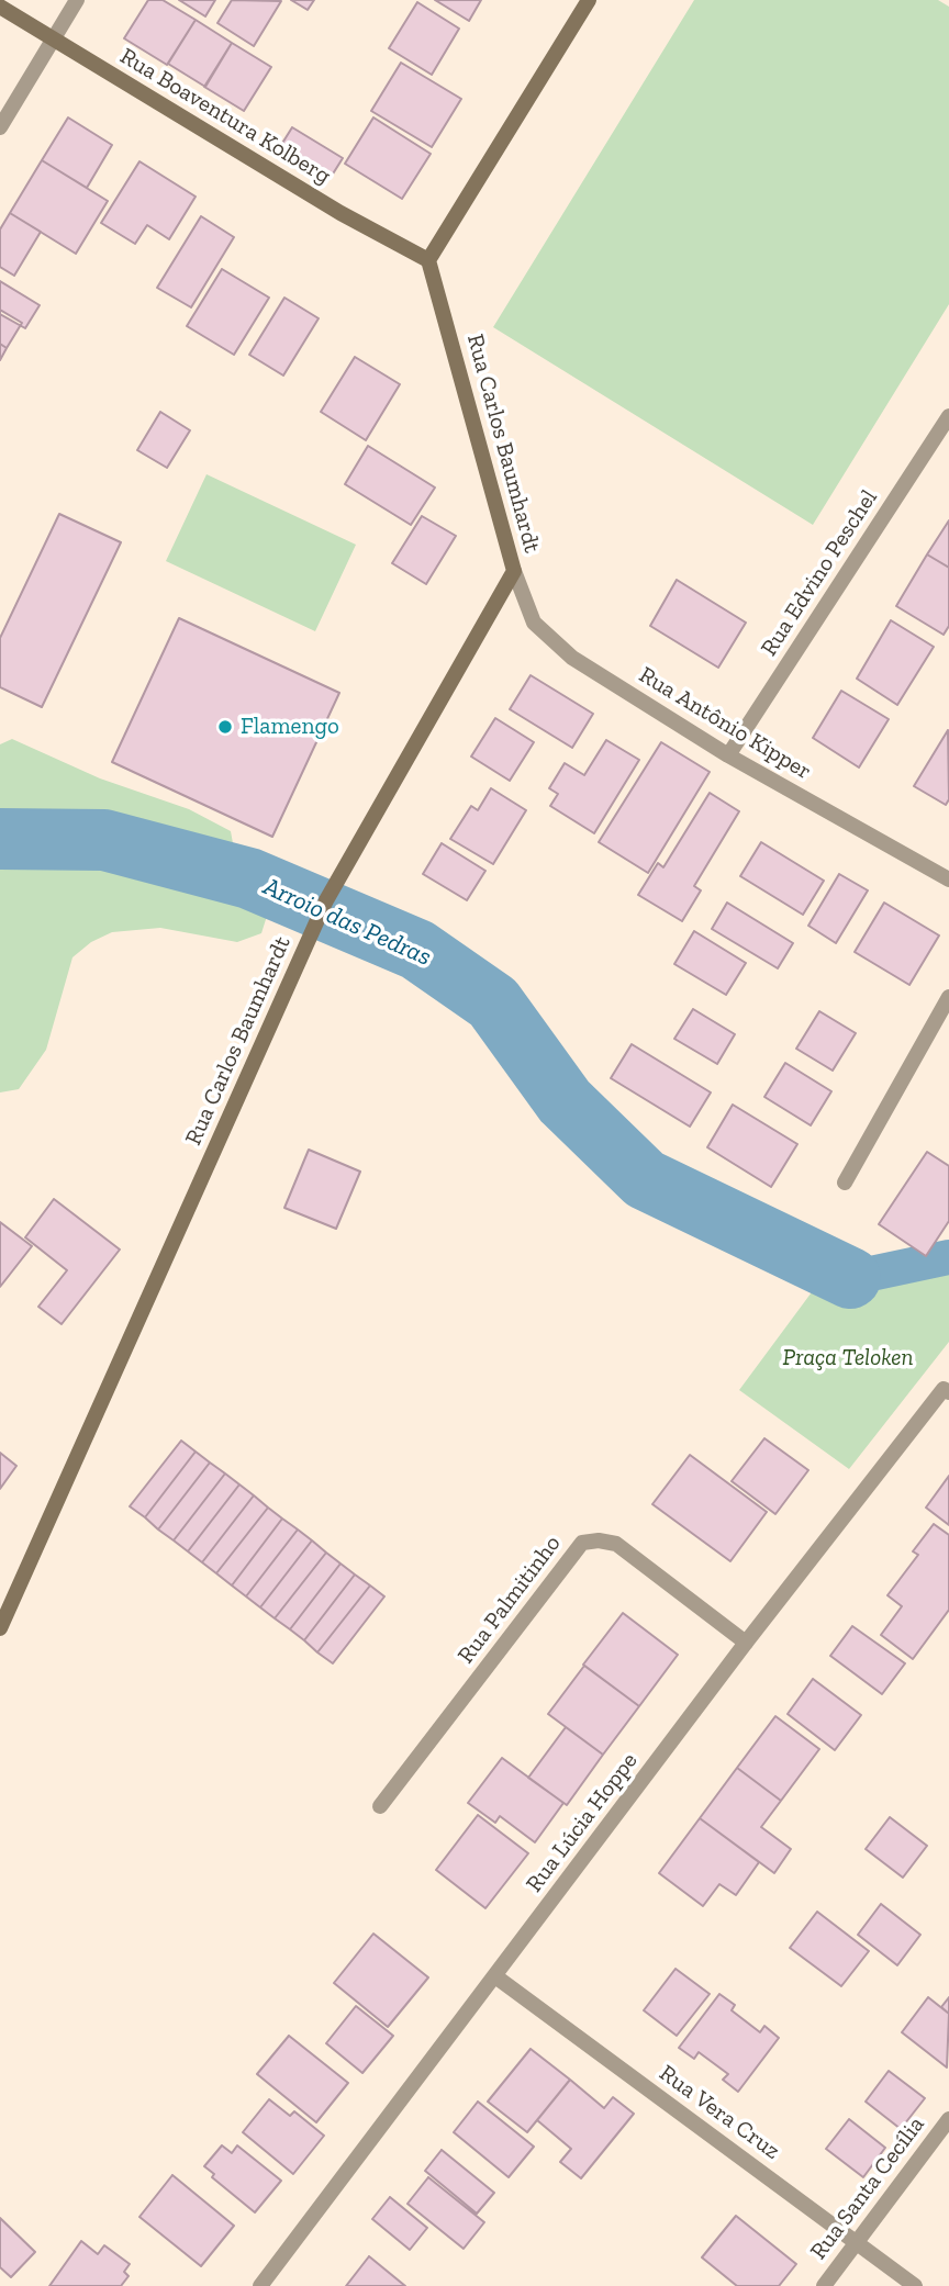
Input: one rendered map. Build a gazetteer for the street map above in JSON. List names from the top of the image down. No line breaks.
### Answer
{"streets":{"main road":["Rua Boaventura Kolberg","Rua Carlos Baumhardt"],"street":["Rua Edvino Peschel","Rua Antônio Kipper","Rua Palmitinho","Rua Lúcia Hoppe","Rua Vera Cruz","Rua Santa Cecília"]},"crossings":[["Rua Boaventura Kolberg","Rua Carlos Baumhardt"],["Rua Carlos Baumhardt","Rua Antônio Kipper"],["Rua Edvino Peschel","Rua Antônio Kipper"],["Rua Palmitinho","Rua Lúcia Hoppe"],["Rua Lúcia Hoppe","Rua Vera Cruz"],["Rua Vera Cruz","Rua Santa Cecília"]],"water":["Arroio das Pedras"],"parks":["Praça Teloken"],"places":["Flamengo"]}
